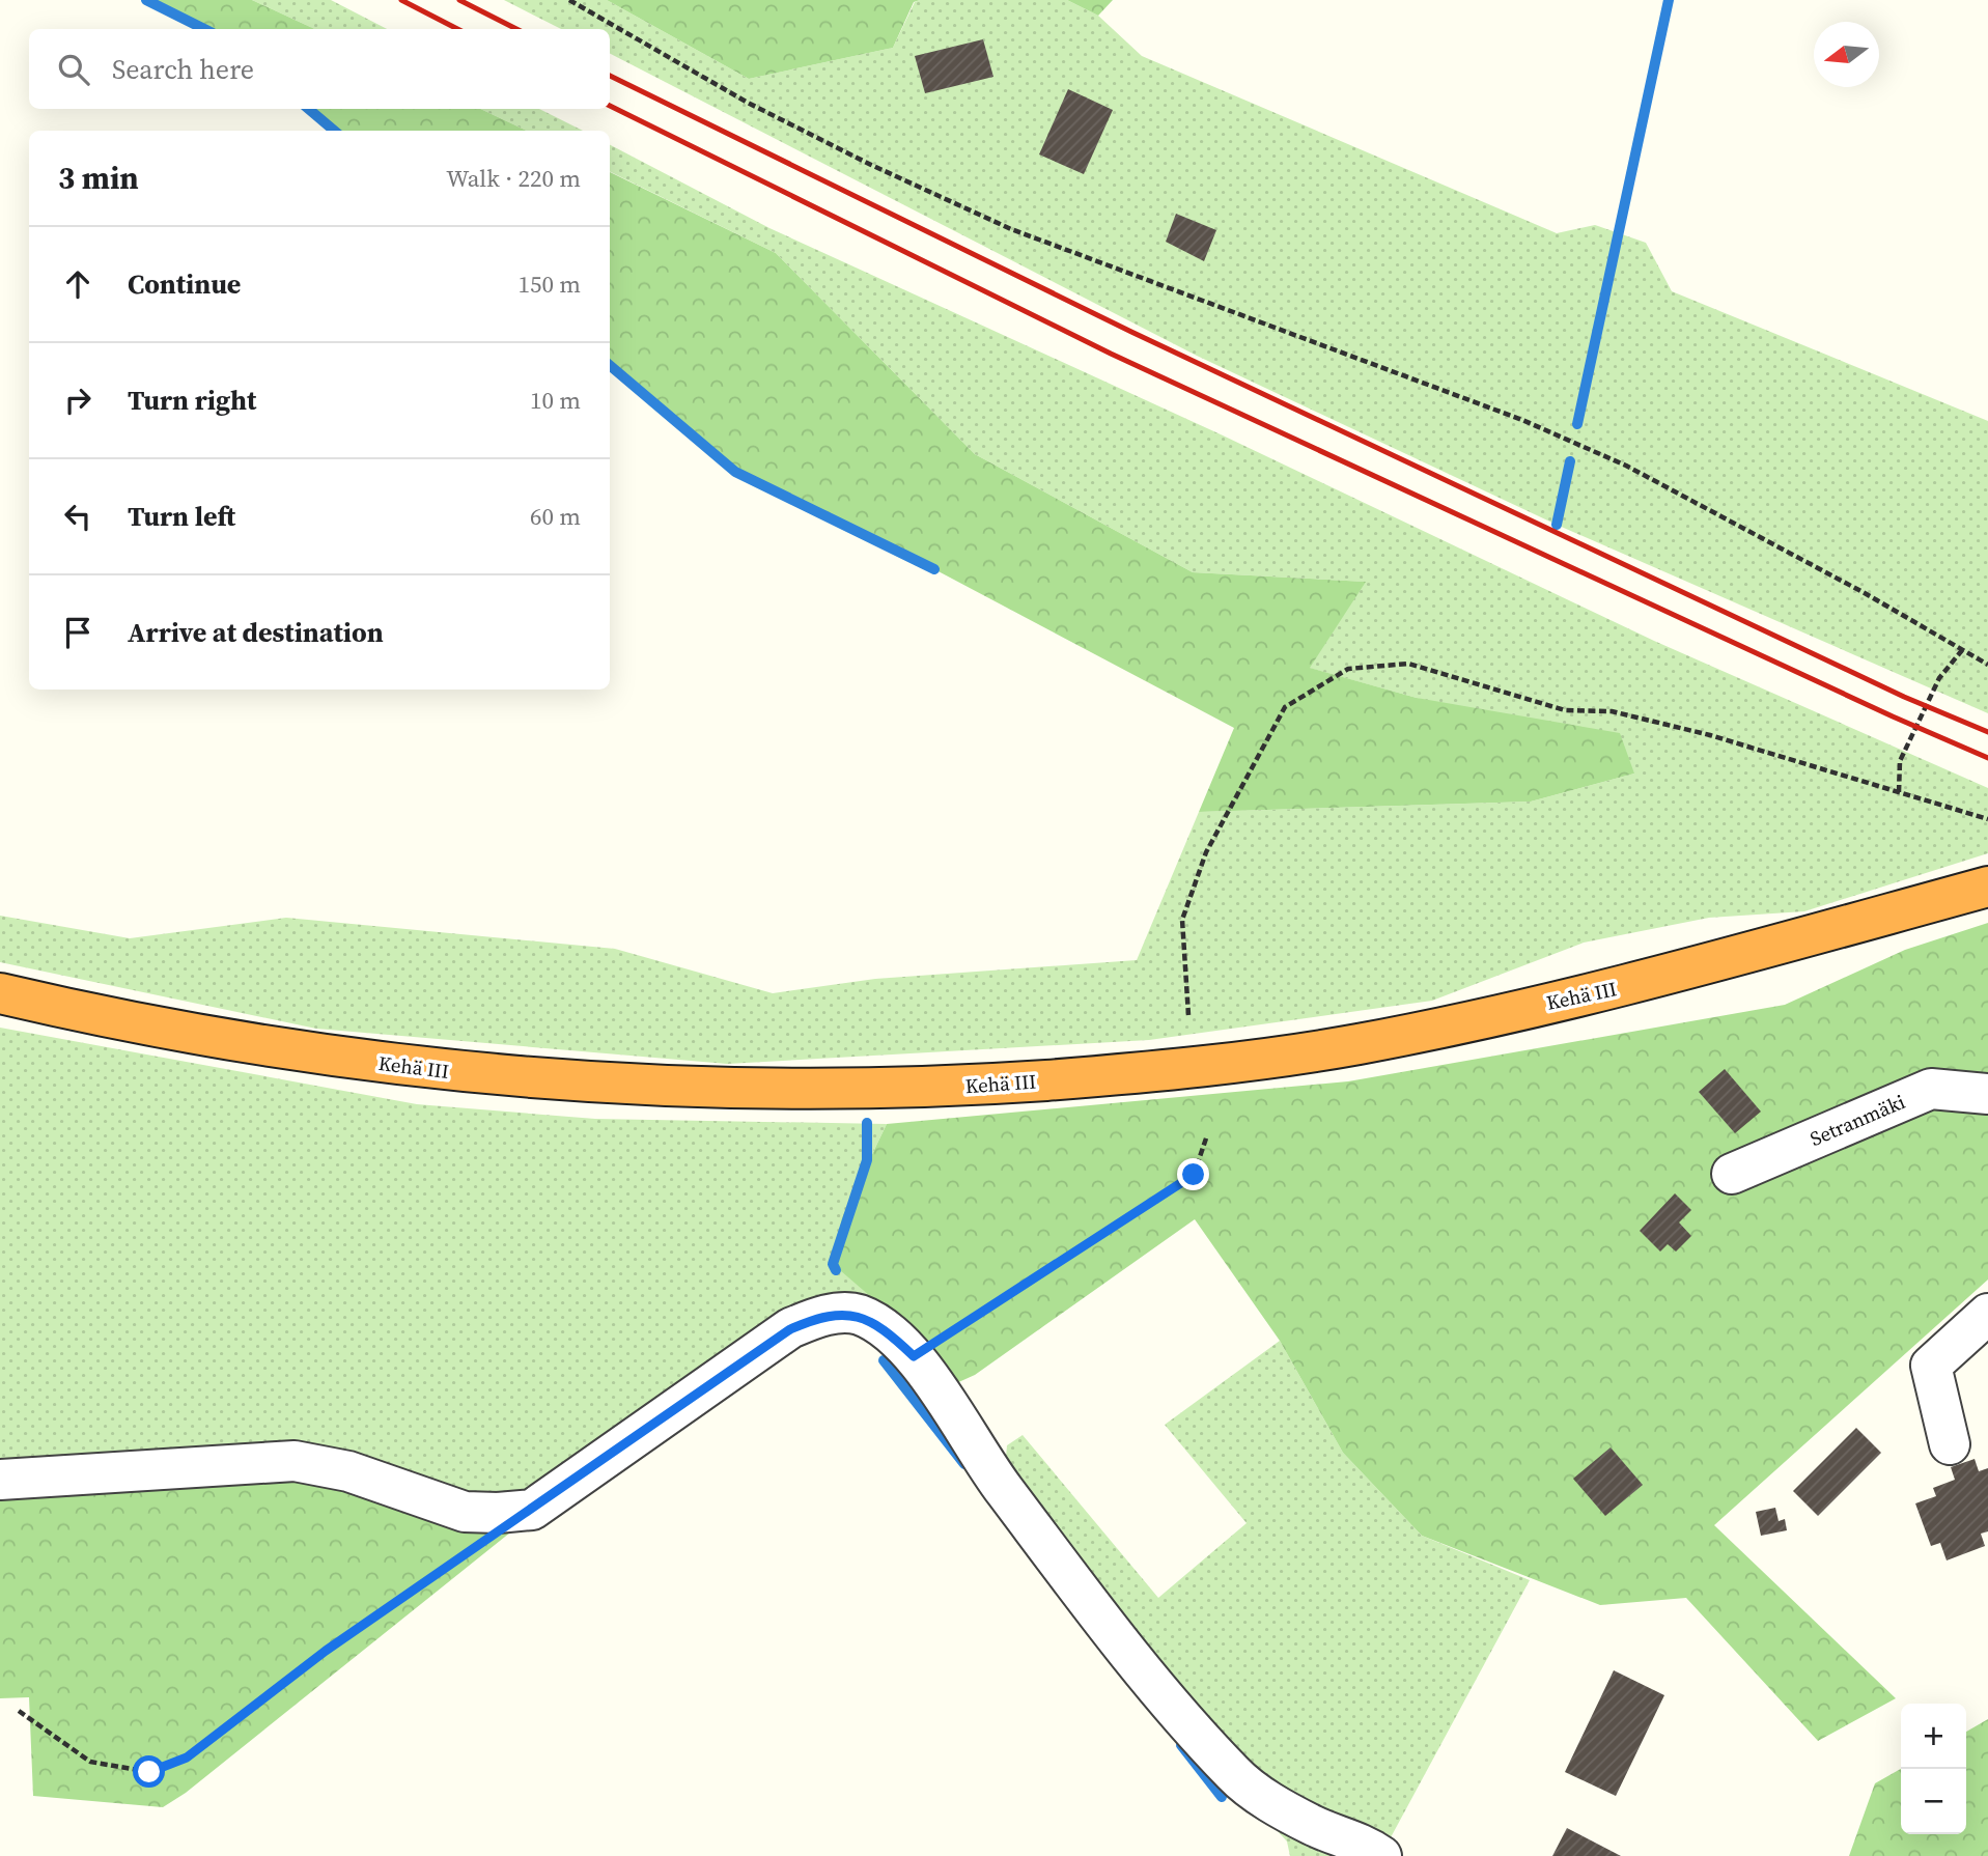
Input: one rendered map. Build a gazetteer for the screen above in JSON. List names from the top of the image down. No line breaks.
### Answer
{"streets":{"highway":["Kehä III"],"street":["Setranmäki"]},"north":"left","page":{"search":"Search here","heading":["3 min","Walk · 220 m"],"list":[["Continue","150 m"],["Turn right","10 m"],["Turn left","60 m"],"Arrive at destination"],"map_buttons":["+","−"]}}
